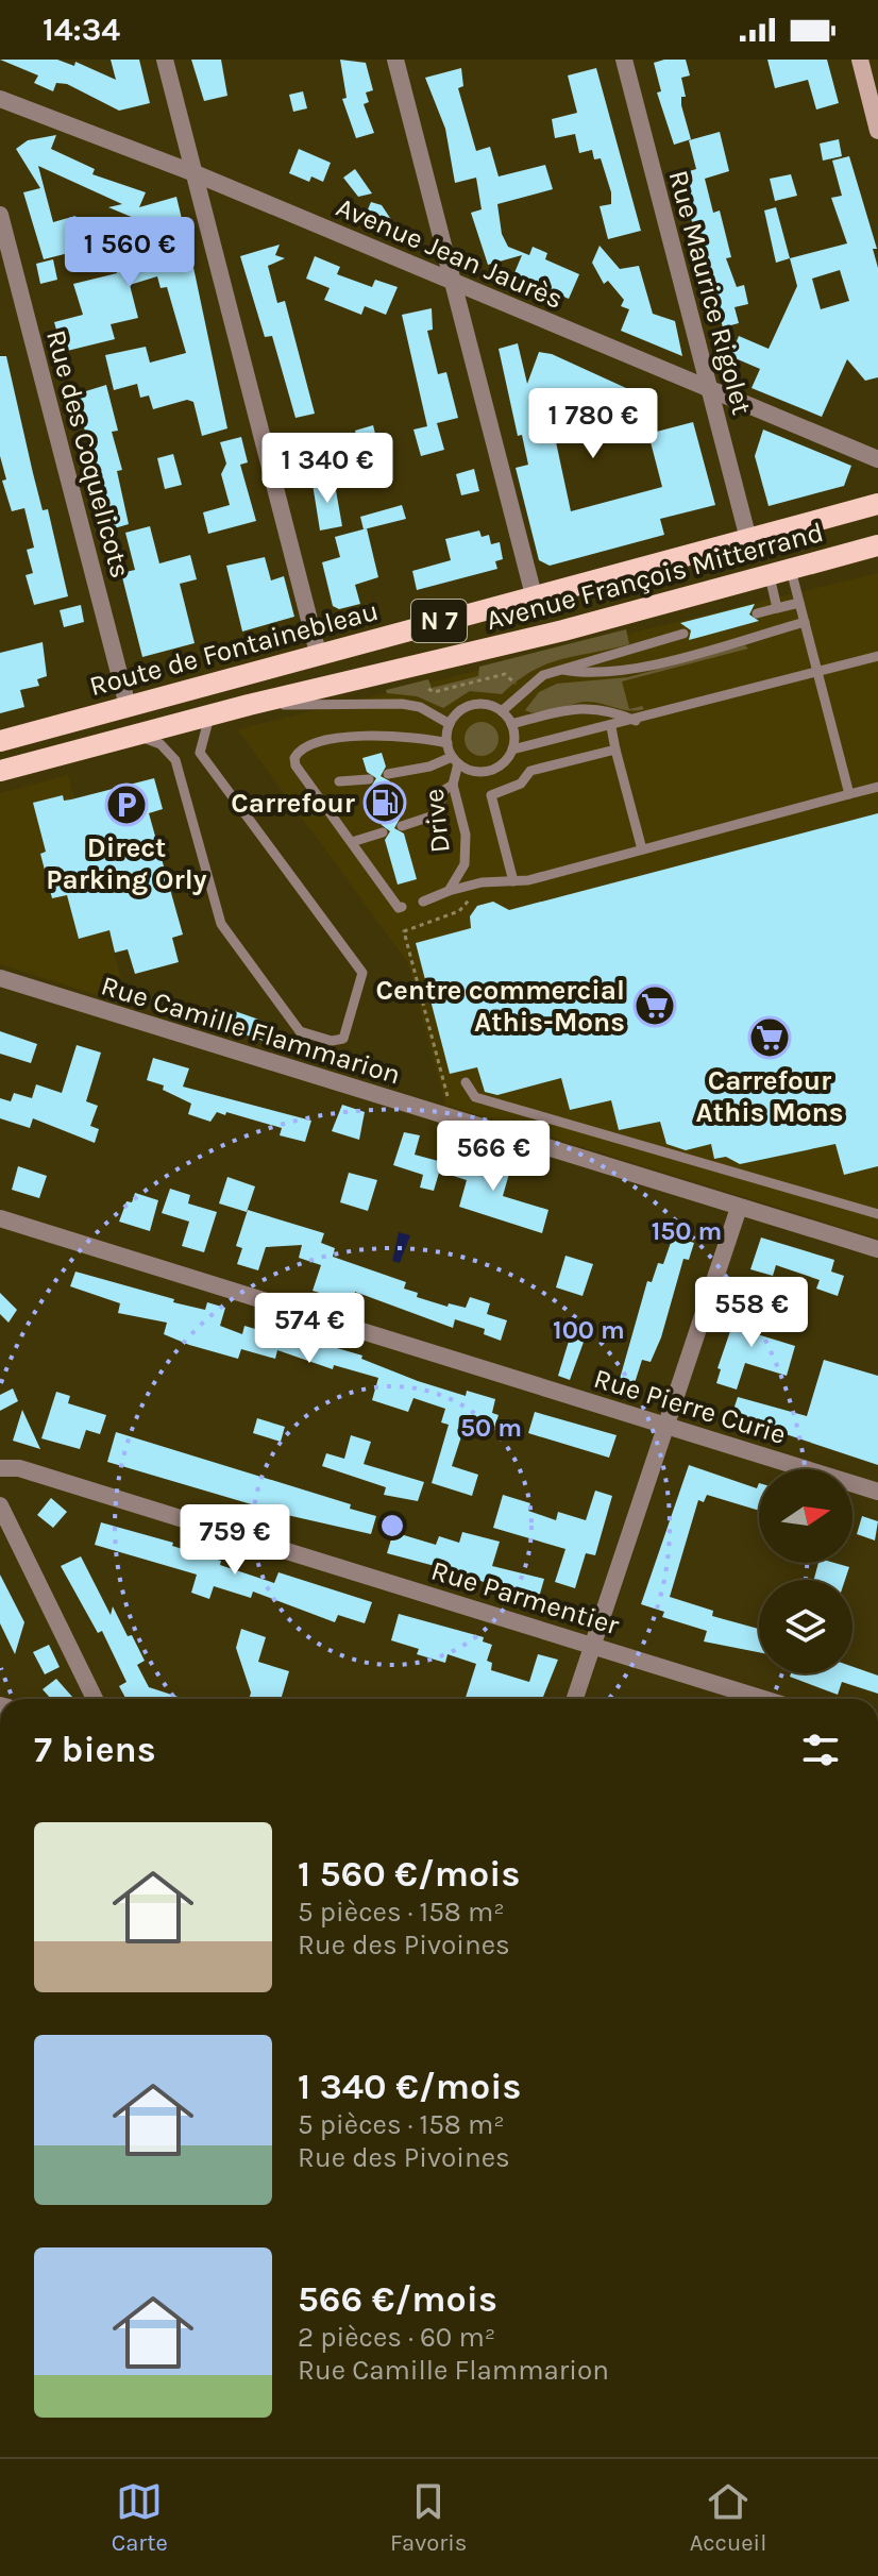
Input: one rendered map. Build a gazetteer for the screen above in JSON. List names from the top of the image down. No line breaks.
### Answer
{"streets":{"main road":["Avenue François Mitterrand","N 7","Route de Fontainebleau"],"street":["Avenue Jean Jaurès","Rue Maurice Rigolet","Rue des Coquelicots","Rue Camille Flammarion","Rue Pierre Curie","Rue Parmentier"],"lane":["Drive"]},"crossings":[["Avenue Jean Jaurès","Rue Maurice Rigolet"],["Rue Maurice Rigolet","Route de Fontainebleau"],["Rue des Coquelicots","Route de Fontainebleau"]],"places":{"fuel station":["Carrefour"],"parking":["Direct Parking Orly"],"supermarket":["Centre commercial Athis-Mons","Carrefour Athis Mons"]},"north":"right","page":{"status":"14:34","price":["1 560 €","1 780 €","1 340 €","566 €","558 €","574 €","759 €"],"heading":"7 biens","list":[{"name":"1 560 €/mois","note":"5 pièces · 158 m² · Rue des Pivoines"},{"name":"1 340 €/mois","note":"5 pièces · 158 m² · Rue des Pivoines"},{"name":"566 €/mois","note":"2 pièces · 60 m² · Rue Camille Flammarion"}],"tabs":["Carte","Favoris","Accueil"]},"rings":["150 m","100 m","50 m"]}
